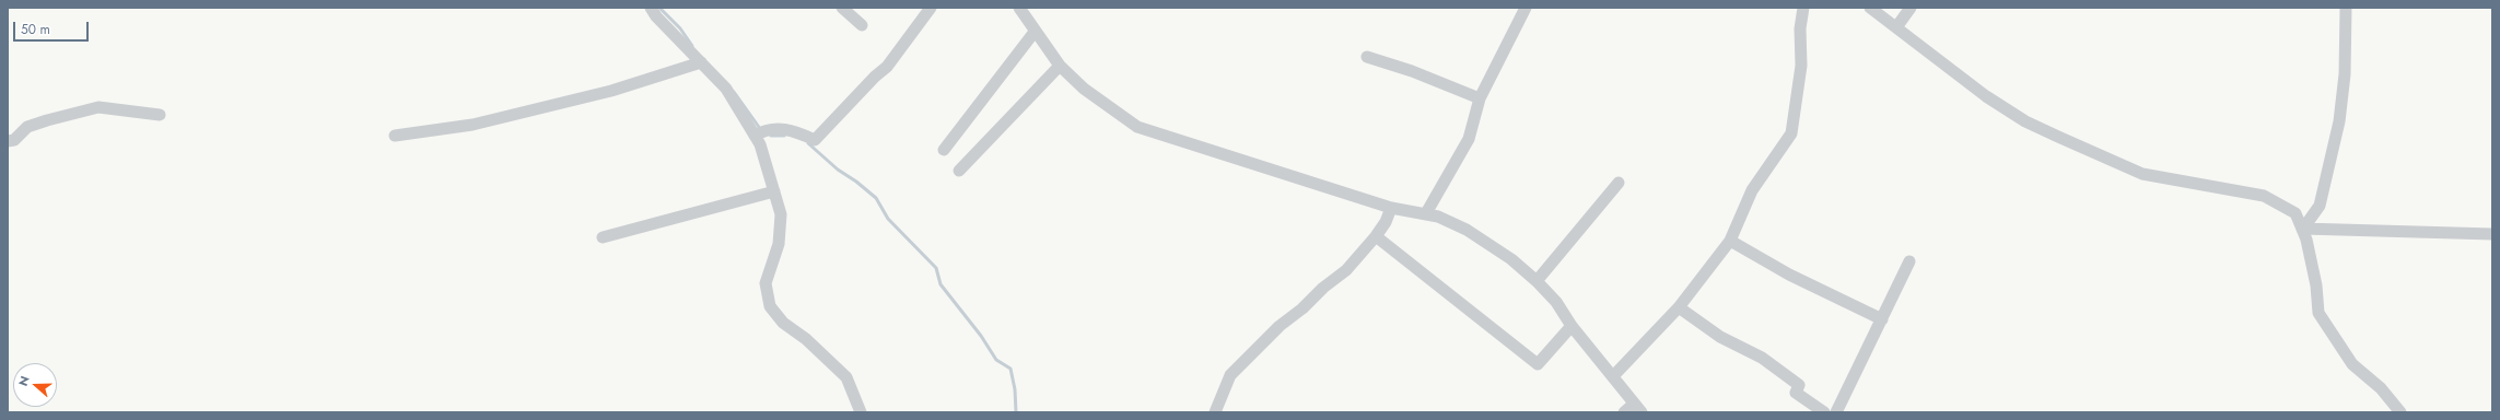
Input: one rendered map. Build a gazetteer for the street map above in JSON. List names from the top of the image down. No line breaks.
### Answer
{"scale_bar":"50 m","north":"left"}
